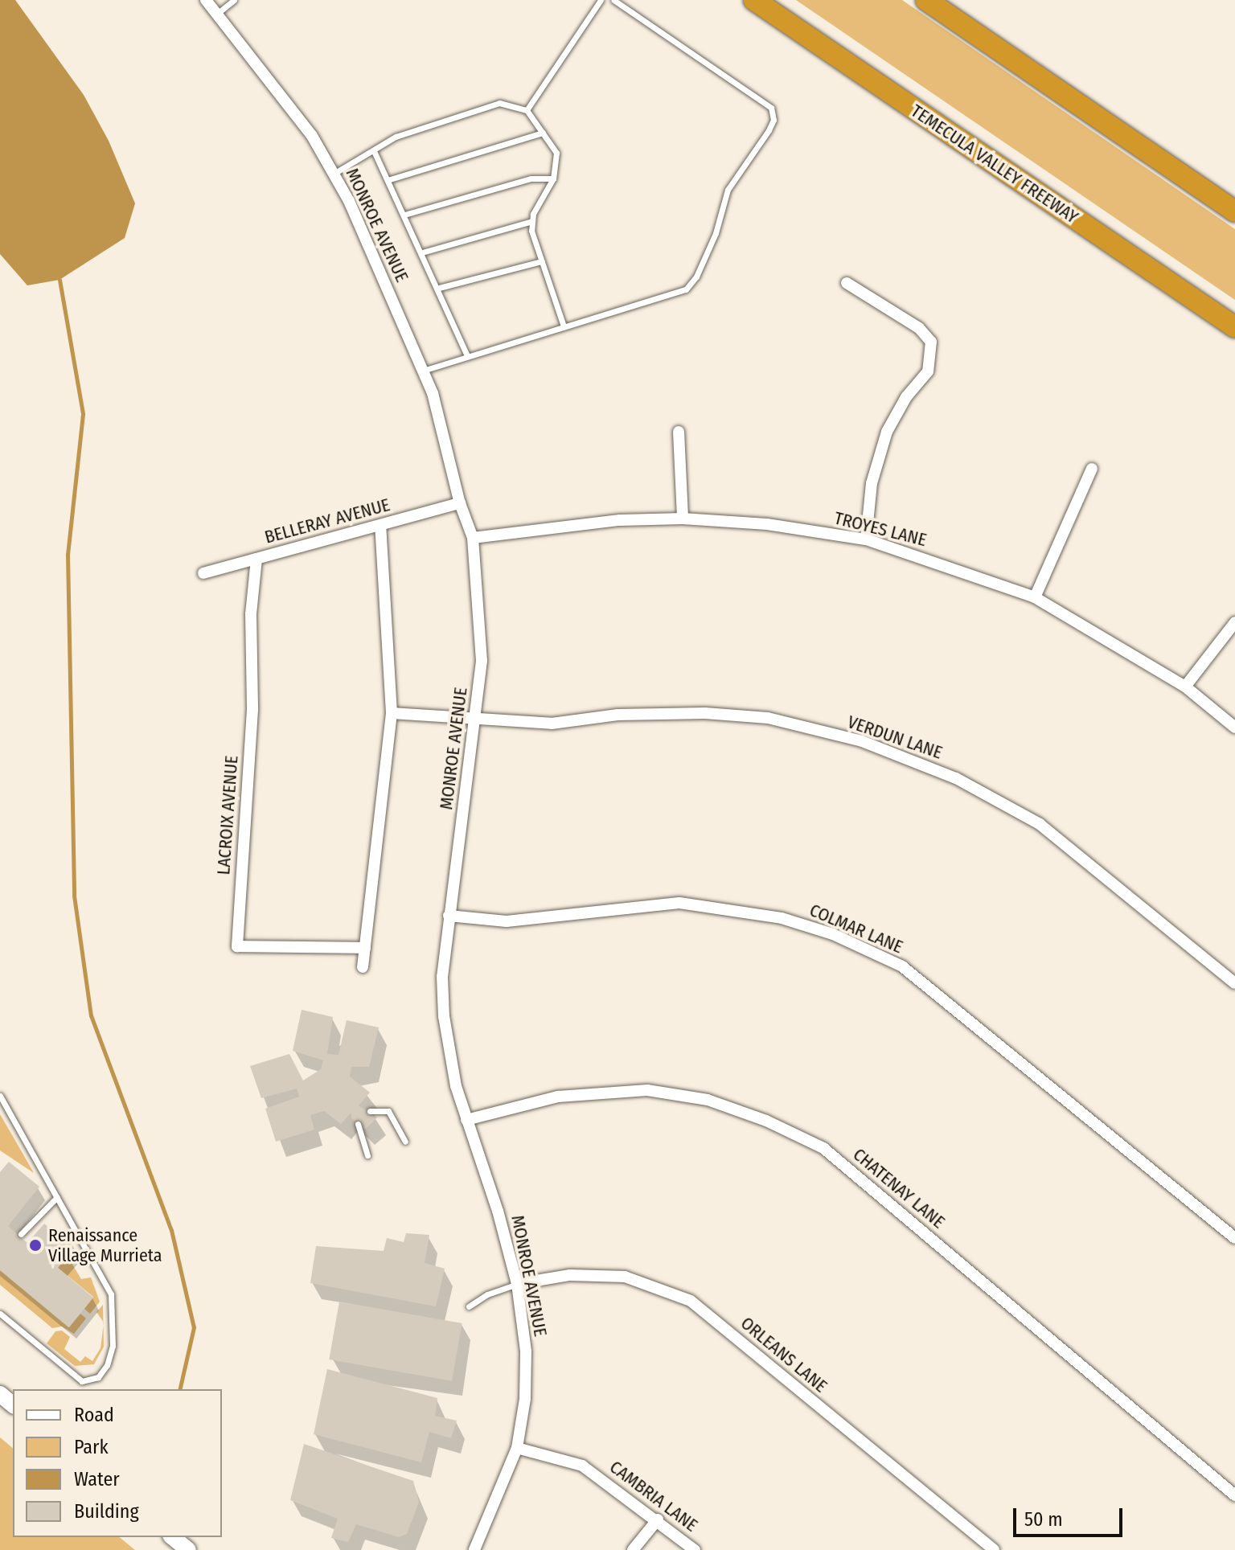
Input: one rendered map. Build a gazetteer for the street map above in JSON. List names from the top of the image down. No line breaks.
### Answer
{"streets":{"highway":["TEMECULA VALLEY FREEWAY"],"street":["MONROE AVENUE","BELLERAY AVENUE","TROYES LANE","VERDUN LANE","LACROIX AVENUE","COLMAR LANE","CHATENAY LANE","ORLEANS LANE","CAMBRIA LANE"]},"crossings":[["MONROE AVENUE","BELLERAY AVENUE"],["MONROE AVENUE","TROYES LANE"],["MONROE AVENUE","VERDUN LANE"],["MONROE AVENUE","COLMAR LANE"],["MONROE AVENUE","CHATENAY LANE"],["MONROE AVENUE","ORLEANS LANE"],["MONROE AVENUE","CAMBRIA LANE"],["BELLERAY AVENUE","LACROIX AVENUE"]],"places":["Renaissance Village Murrieta"],"legend":["Road","Park","Water","Building"],"scale_bar":"50 m"}
